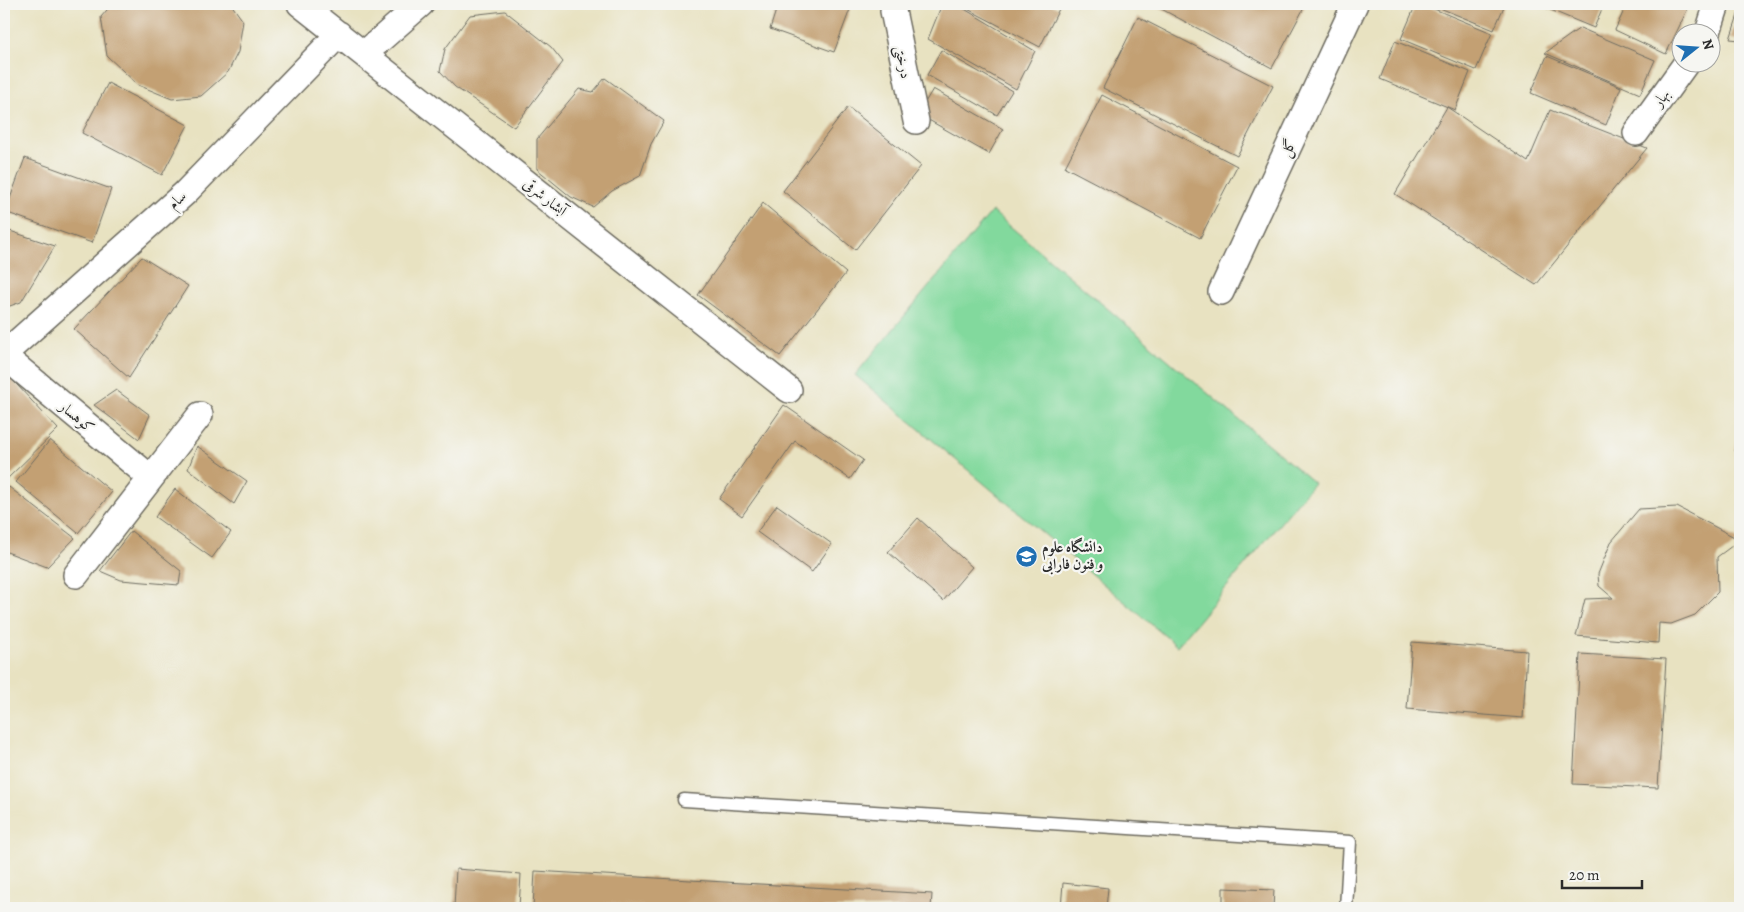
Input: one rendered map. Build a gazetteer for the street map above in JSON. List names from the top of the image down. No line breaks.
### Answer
{"streets":{"street":["درختی","بهار","گل","آبشار شرقی","سام","کوهسار"]},"crossings":[["آبشار شرقی","سام"],["سام","کوهسار"]],"places":{"school or university":["دانشگاه علوم و فنون فارابی"]},"scale_bar":"20 m","north":"right"}
